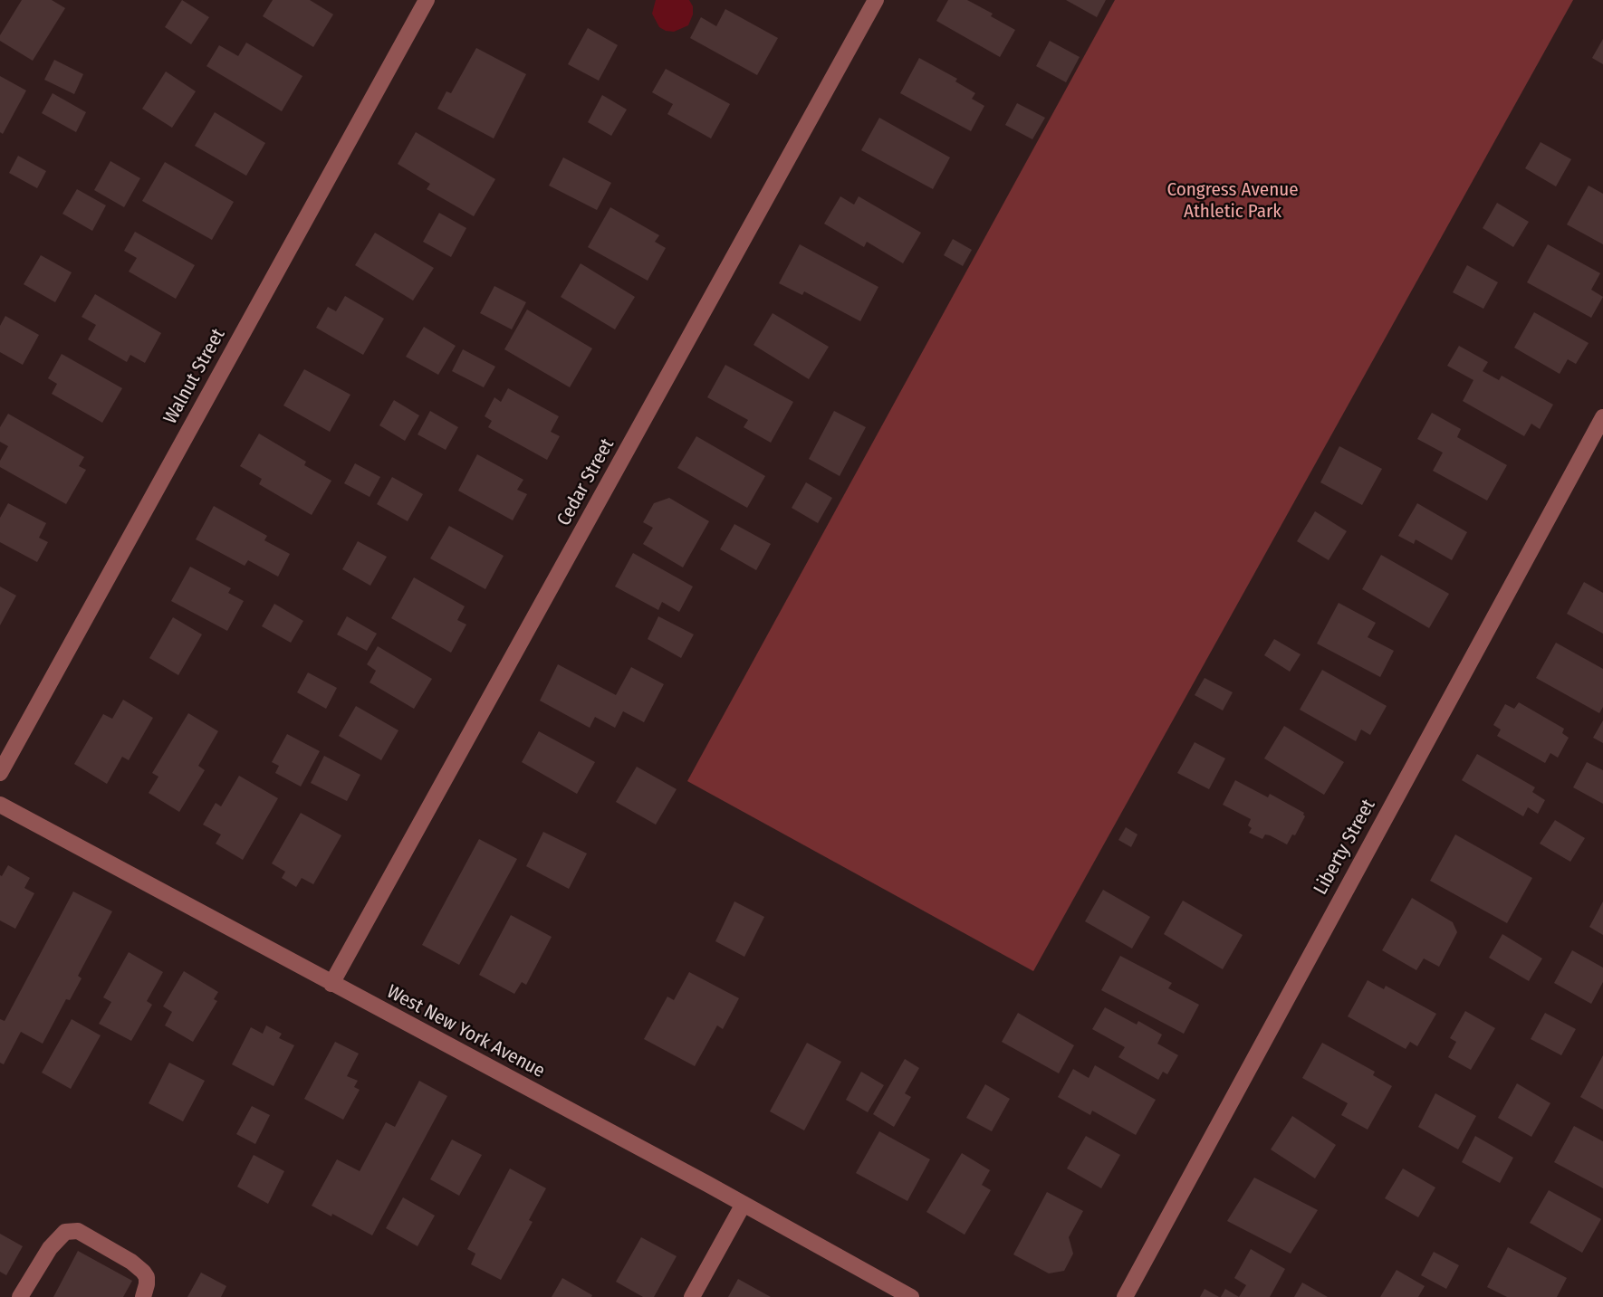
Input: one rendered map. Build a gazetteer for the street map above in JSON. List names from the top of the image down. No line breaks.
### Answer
{"streets":{"street":["Walnut Street","Cedar Street","Liberty Street","West New York Avenue"]},"crossings":[["Cedar Street","West New York Avenue"]],"parks":["Congress Avenue Athletic Park"]}
